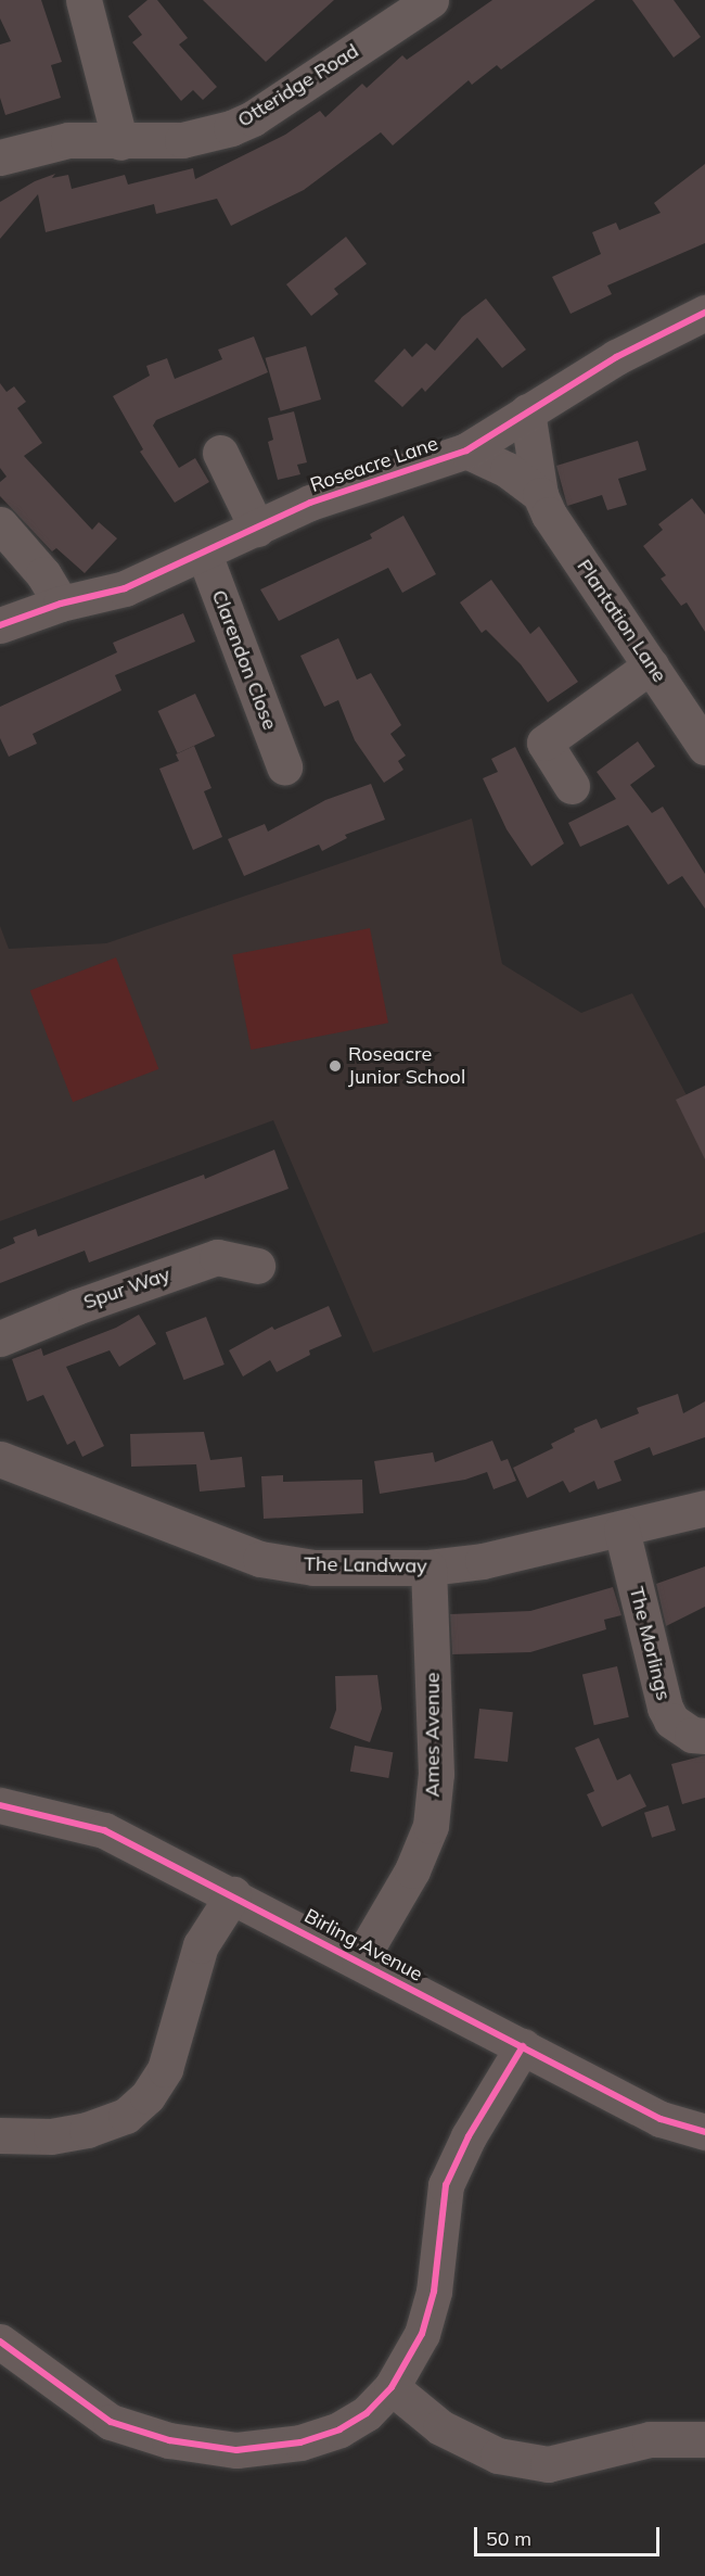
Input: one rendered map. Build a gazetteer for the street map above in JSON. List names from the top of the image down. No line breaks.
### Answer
{"streets":{"street":["Otteridge Road","Roseacre Lane","Plantation Lane","Clarendon Close","Spur Way","The Landway","The Morlings","Ames Avenue","Birling Avenue"]},"crossings":[["Roseacre Lane","Plantation Lane"],["Roseacre Lane","Clarendon Close"],["The Landway","The Morlings"],["The Landway","Ames Avenue"],["Ames Avenue","Birling Avenue"]],"places":["Roseacre Junior School"],"scale_bar":"50 m"}
